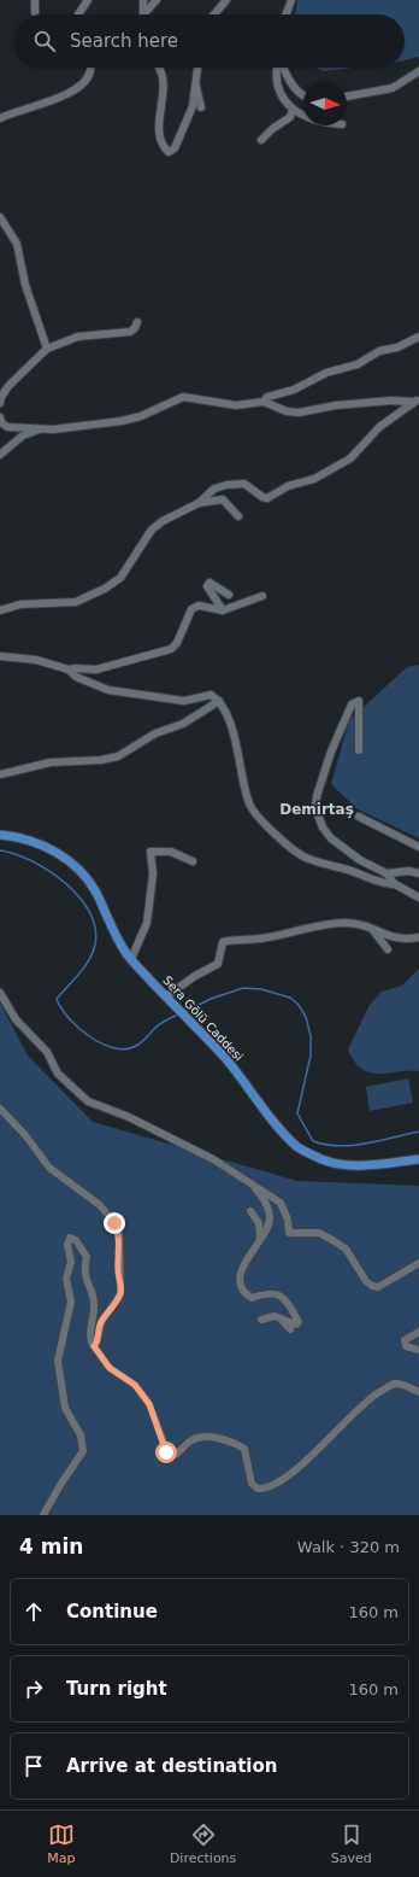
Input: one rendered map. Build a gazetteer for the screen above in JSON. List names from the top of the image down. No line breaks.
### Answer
{"streets":{"main road":["Sera Gölü Caddesi"]},"districts":["Demirtaş"],"north":"right","page":{"search":"Search here","heading":["4 min","Walk · 320 m"],"list":[["Continue","160 m"],["Turn right","160 m"],"Arrive at destination"],"nav":["Map","Directions","Saved"]}}
